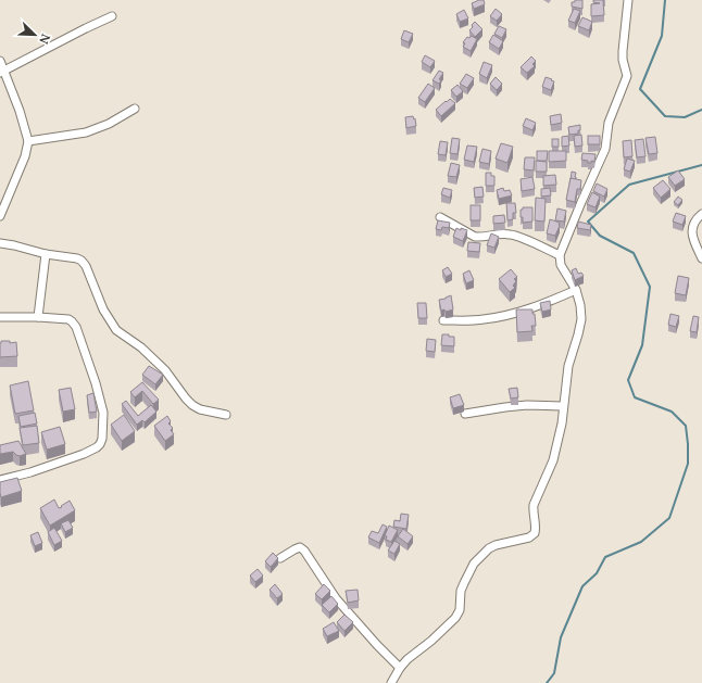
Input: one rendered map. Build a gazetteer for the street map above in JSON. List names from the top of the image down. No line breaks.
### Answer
{"north":"bottom right"}
